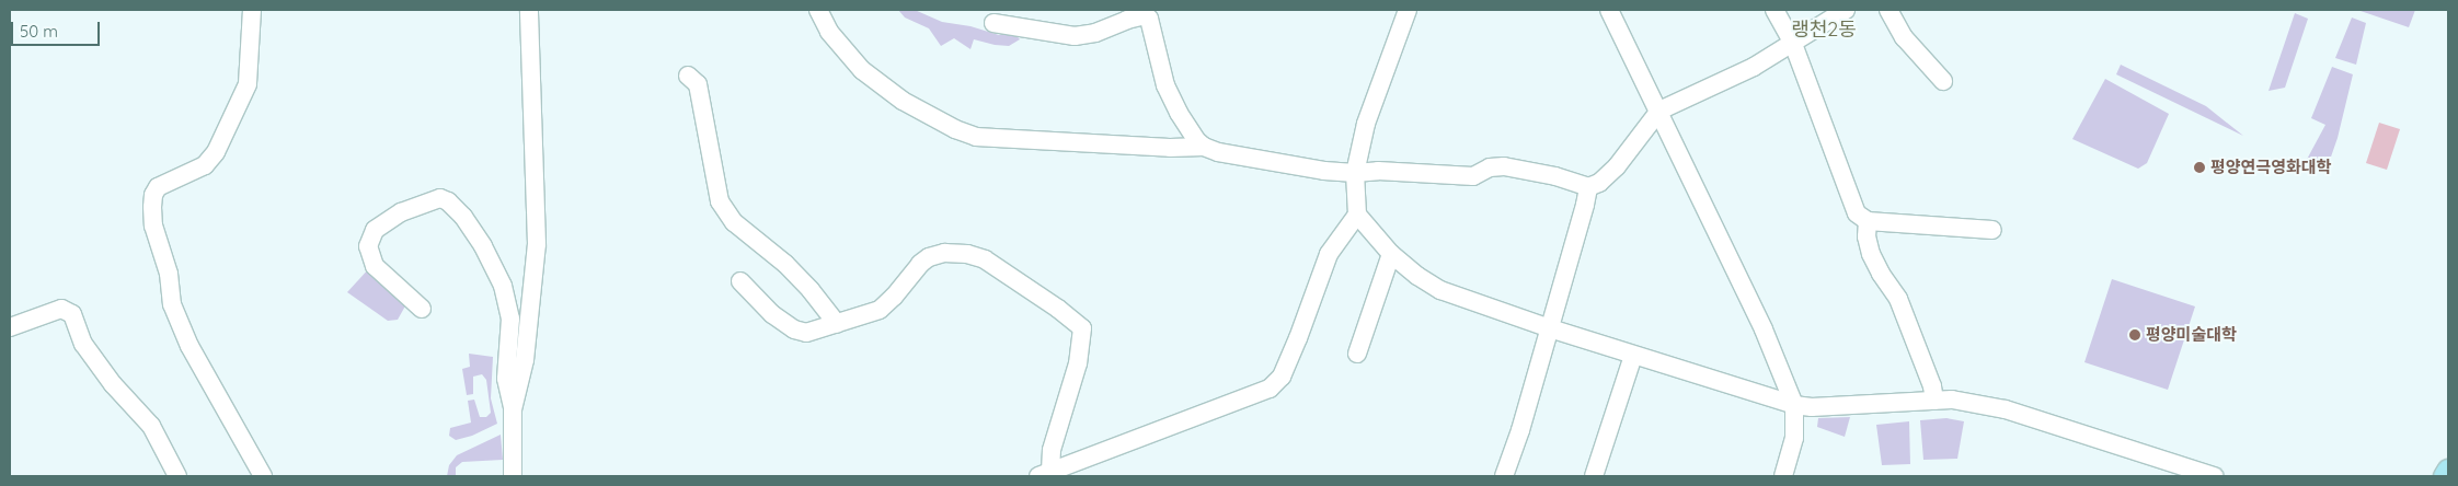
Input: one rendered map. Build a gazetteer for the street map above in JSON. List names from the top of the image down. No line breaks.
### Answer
{"districts":["랭천2동"],"places":["평양연극영화대학","평양미술대학"],"scale_bar":"50 m"}
